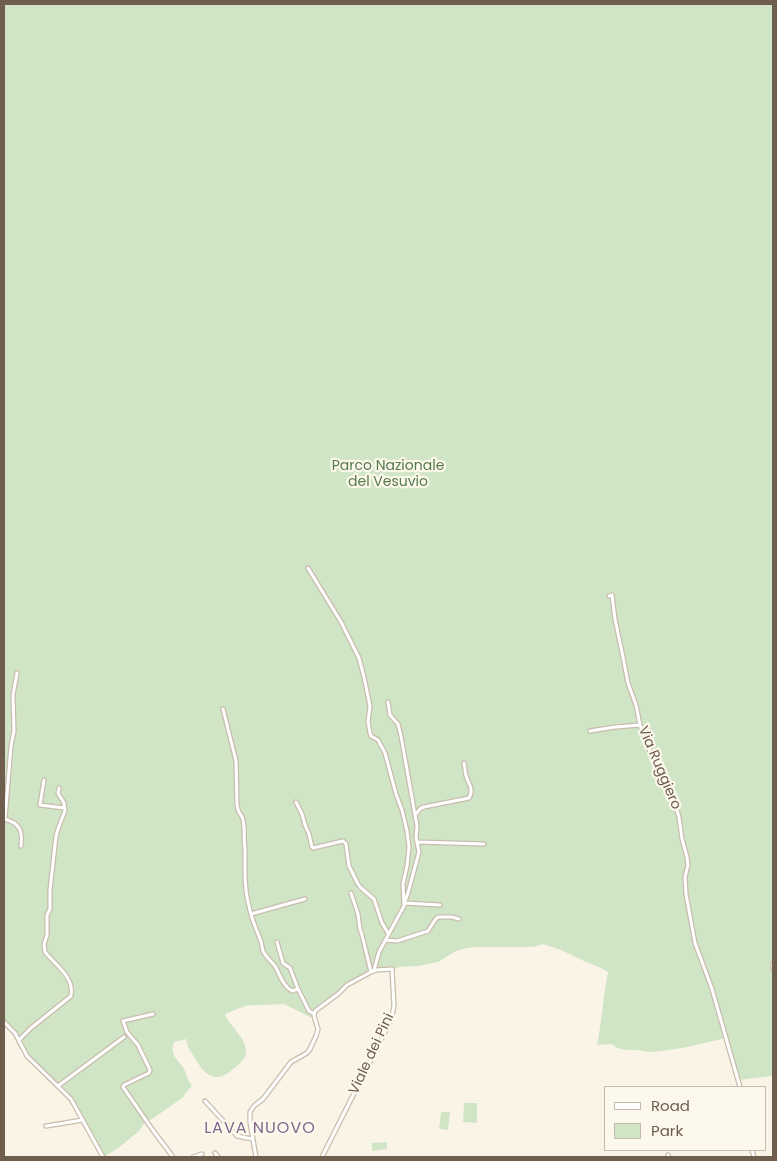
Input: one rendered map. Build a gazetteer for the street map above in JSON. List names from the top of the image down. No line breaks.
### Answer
{"streets":{"street":["Via Ruggiero","Viale dei Pini"]},"districts":["LAVA NUOVO"],"parks":["Parco Nazionale del Vesuvio"],"legend":["Road","Park"]}
